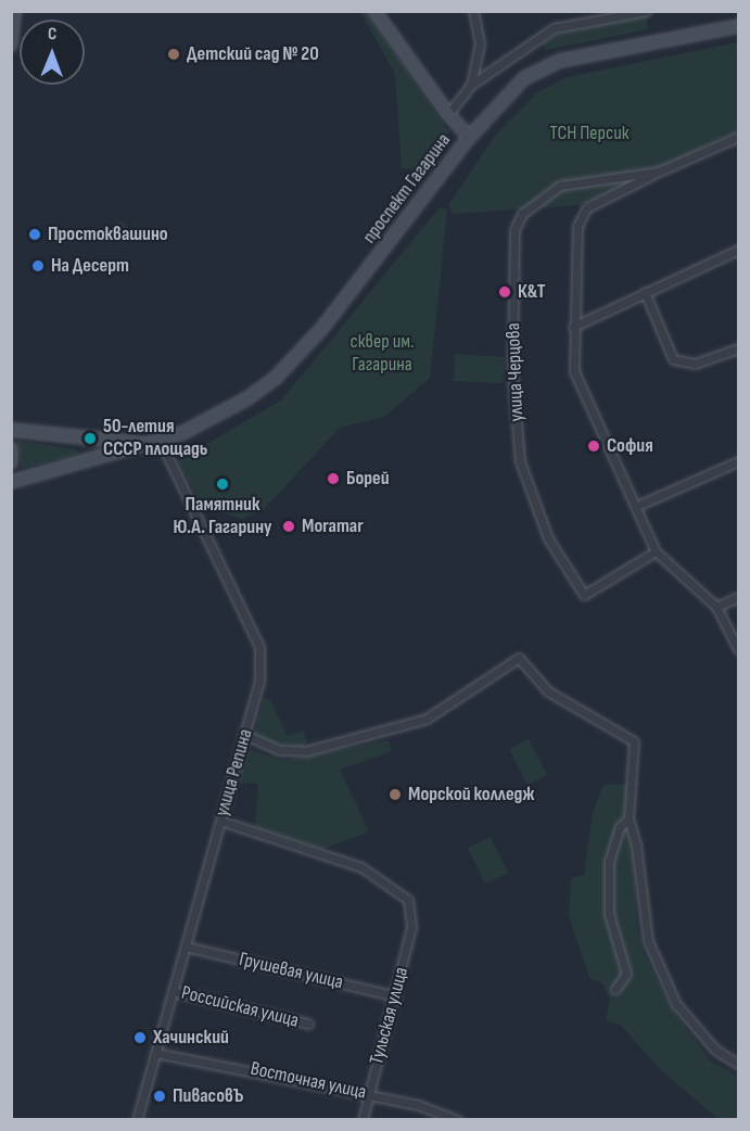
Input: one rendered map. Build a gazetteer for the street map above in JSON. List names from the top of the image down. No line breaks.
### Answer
{"streets":{"main road":["проспект Гагарина"],"street":["улица Черцова","улица Репина","Грушевая улица","Российская улица","Тульская улица","Восточная улица"]},"crossings":[["проспект Гагарина","улица Репина"],["улица Репина","Грушевая улица"],["улица Репина","Российская улица"],["улица Репина","Тульская улица"],["улица Репина","Восточная улица"],["Грушевая улица","Тульская улица"],["Тульская улица","Восточная улица"]],"parks":["ТСН Персик","сквер им. Гагарина"],"places":["Детский сад № 20","Простоквашино","На Десерт","К&Т","50-летия СССР площадь","София","Борей","Памятник Ю.А. Гагарину","Moramar","Морской колледж","Хачинский","ПивасовЪ"],"north":"top"}
